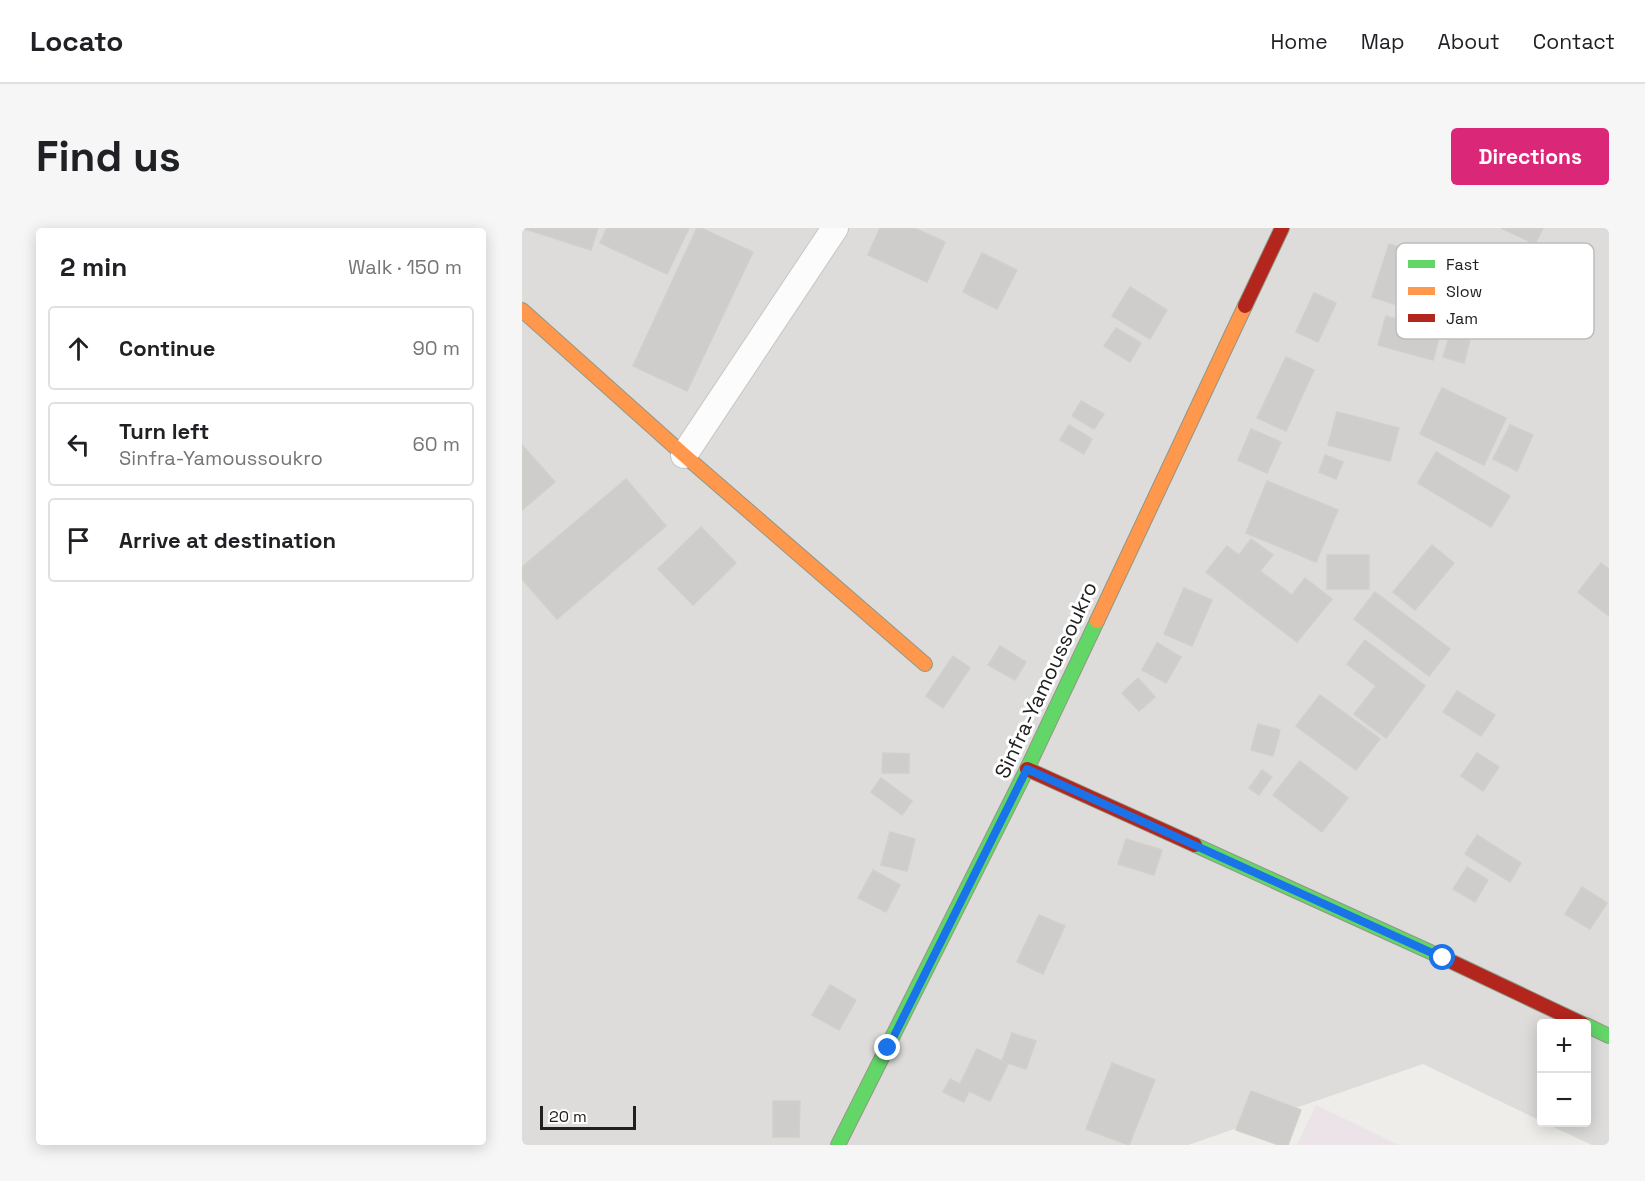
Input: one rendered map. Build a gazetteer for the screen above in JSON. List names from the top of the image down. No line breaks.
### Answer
{"streets":{"street":["Sinfra-Yamoussoukro"]},"legend":["Fast","Slow","Jam"],"scale_bar":"20 m","page":{"header":"Locato","nav":["Home","Map","About","Contact"],"buttons":"Directions","title":"Find us","heading":["2 min","Walk · 150 m"],"list":[["Continue","90 m"],["Turn left","Sinfra-Yamoussoukro","60 m"],"Arrive at destination"],"map_buttons":["+","−"],"scale":"20 m"}}
